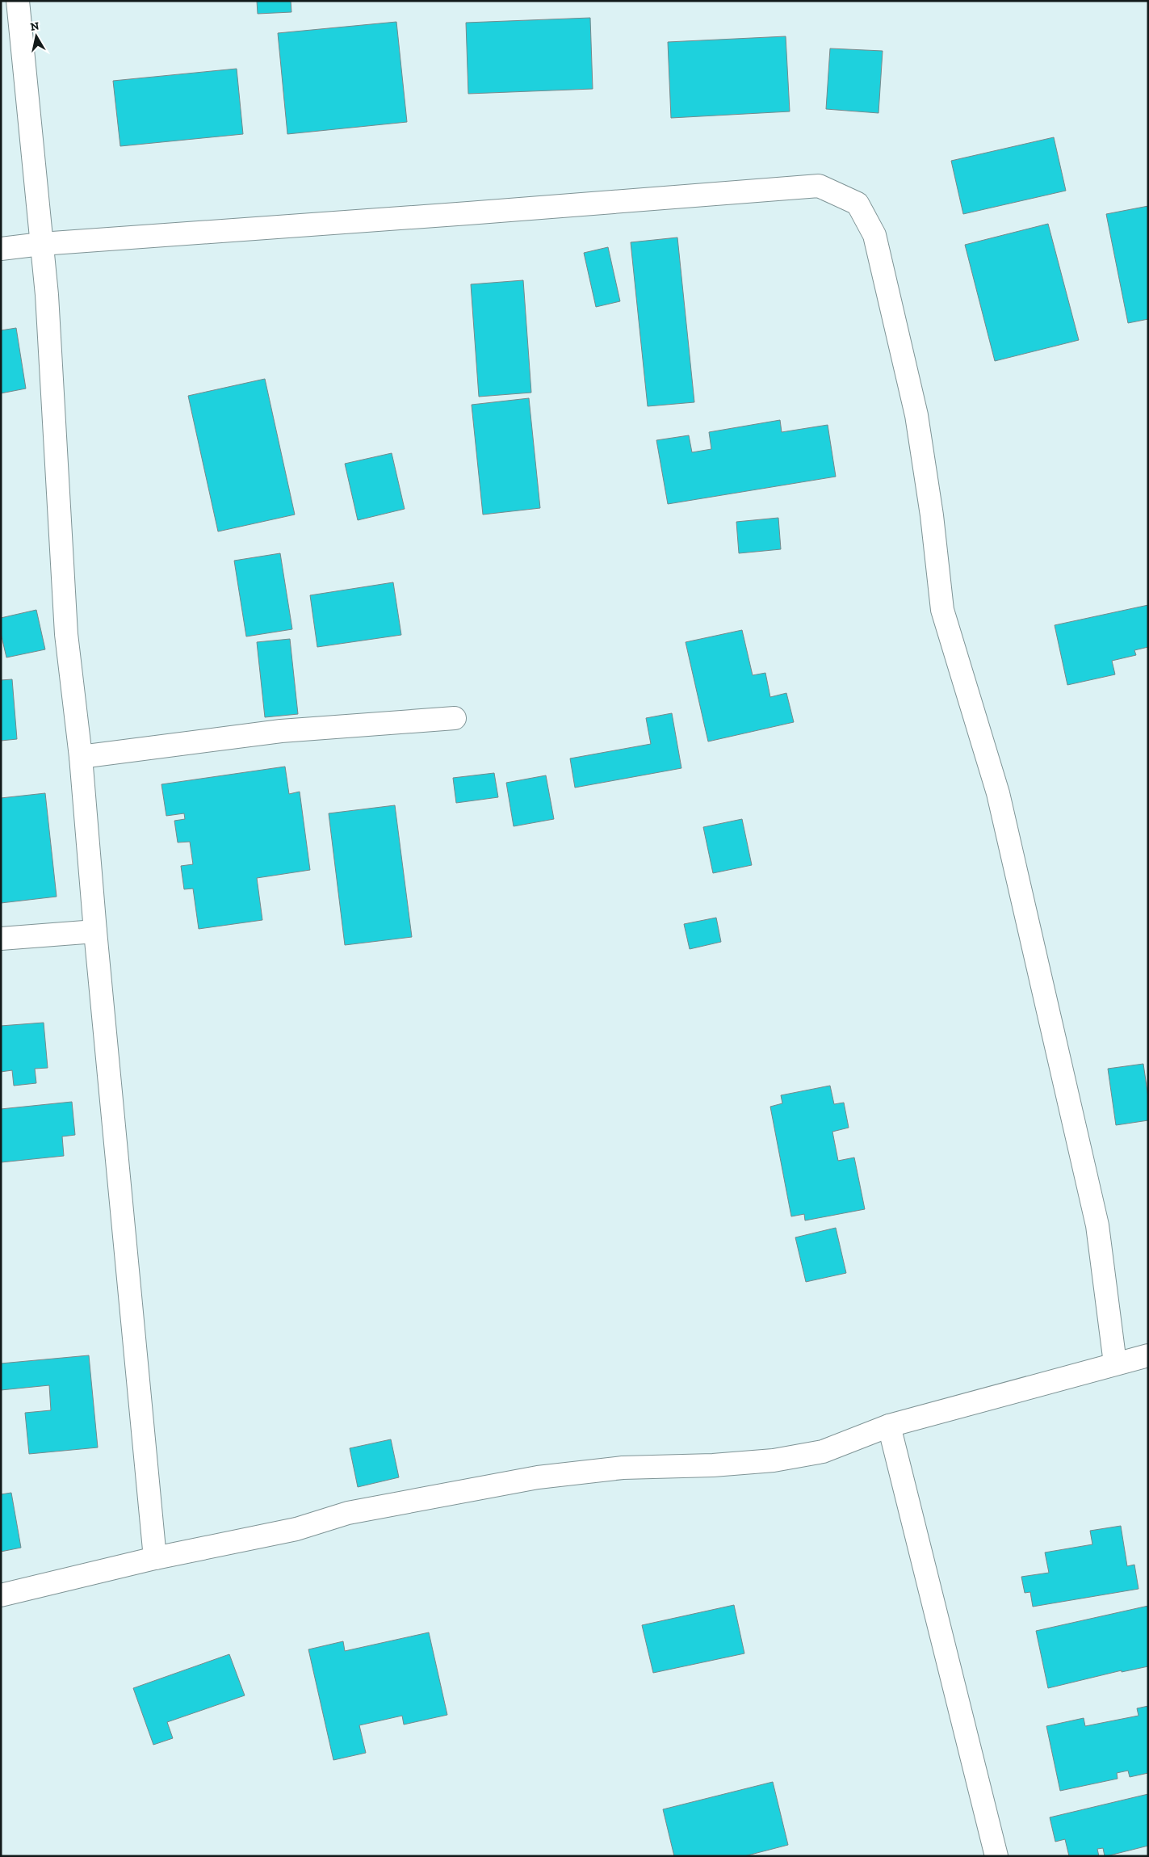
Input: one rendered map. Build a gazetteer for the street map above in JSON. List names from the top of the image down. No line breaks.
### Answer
{"north":"top"}
